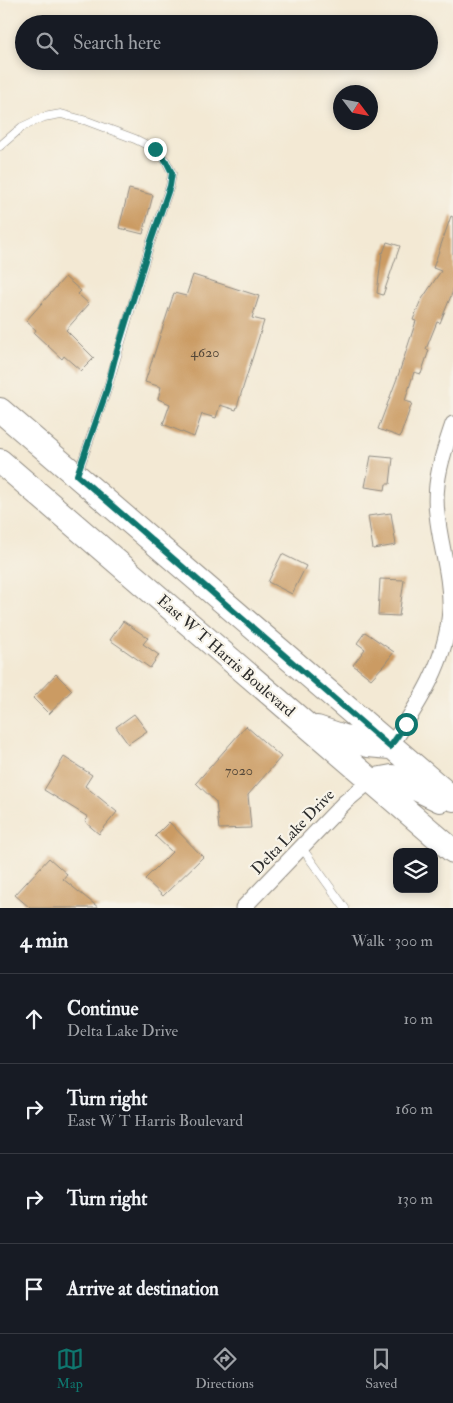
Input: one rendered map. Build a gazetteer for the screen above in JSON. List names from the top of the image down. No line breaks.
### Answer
{"streets":{"main road":["East W T Harris Boulevard"],"street":["Delta Lake Drive"]},"crossings":[["East W T Harris Boulevard","Delta Lake Drive"]],"house_numbers":["4620","7020"],"north":"bottom right","page":{"search":"Search here","heading":["4 min","Walk · 300 m"],"list":[["Continue","Delta Lake Drive","10 m"],["Turn right","East W T Harris Boulevard","160 m"],["Turn right","130 m"],"Arrive at destination"],"nav":["Map","Directions","Saved"]}}
